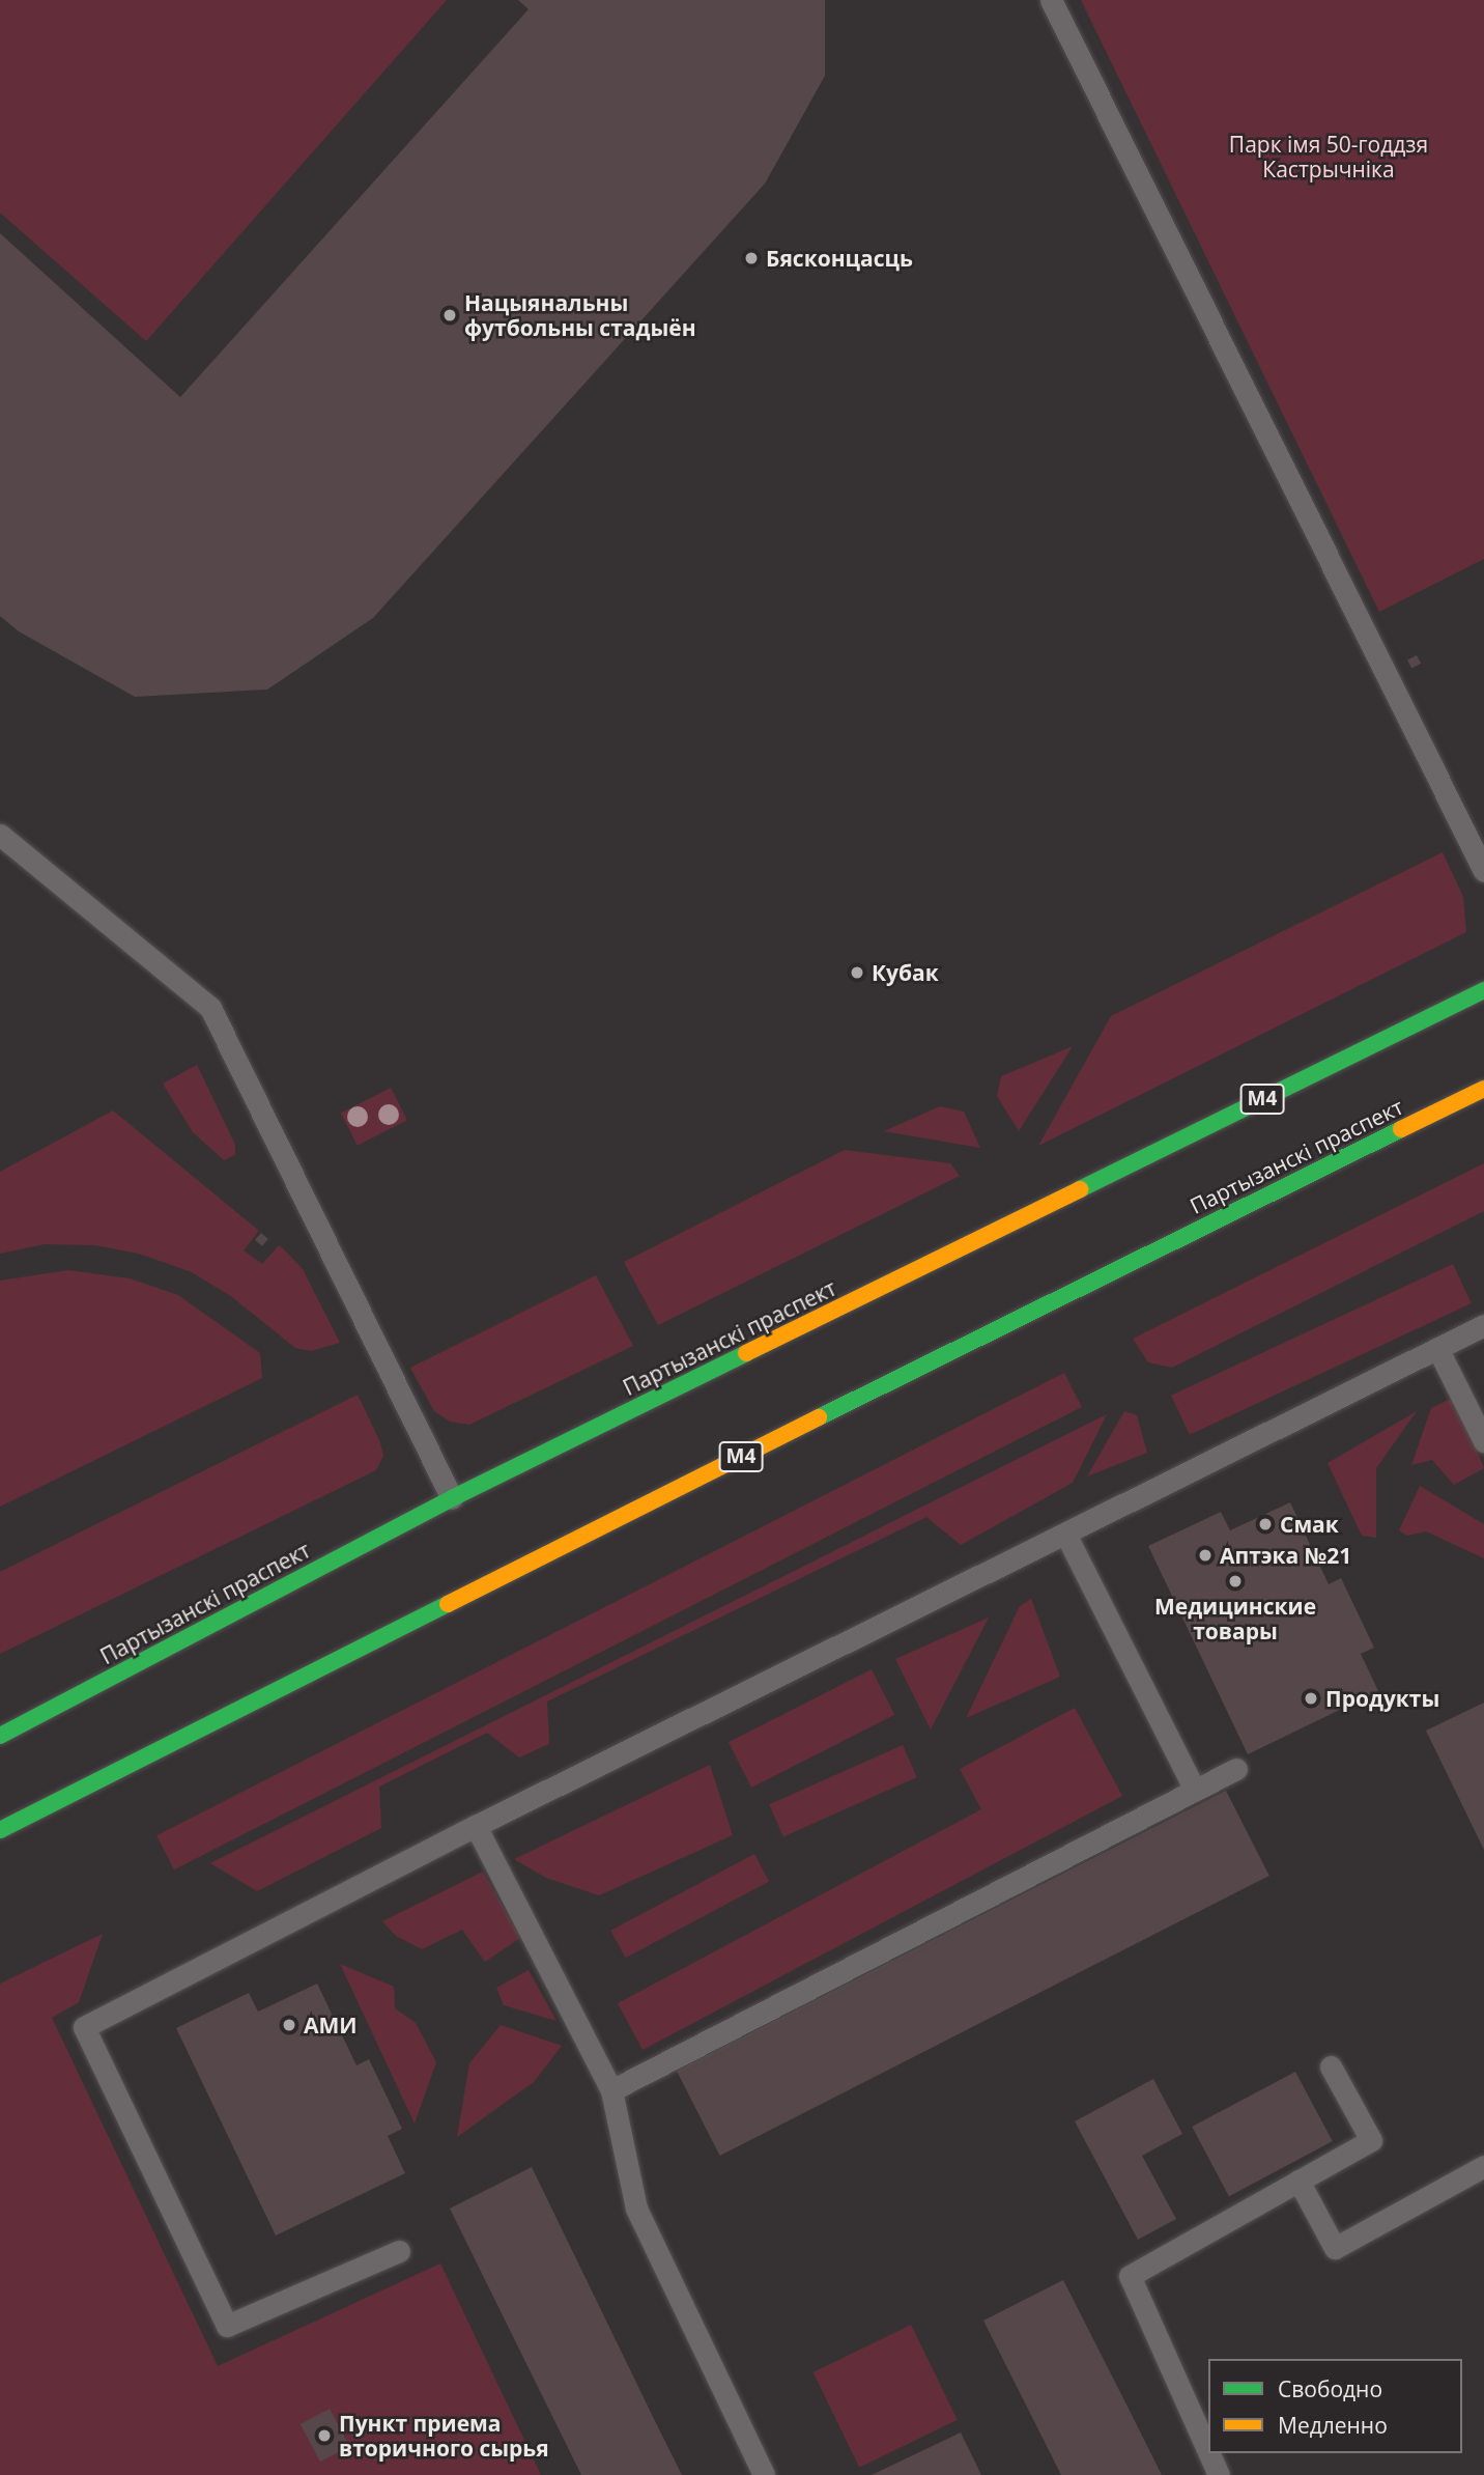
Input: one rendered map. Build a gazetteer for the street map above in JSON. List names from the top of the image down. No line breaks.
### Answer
{"streets":{"main road":["М4","Партызанскі праспект"]},"parks":["Парк імя 50-годдзя Кастрычніка"],"places":["Бясконцасць","Нацыянальны футбольны стадыён","Кубак","Смак","Аптэка №21","Медицинские товары","Продукты","АМИ","Пункт приема вторичного сырья"],"legend":["Свободно","Медленно"]}
